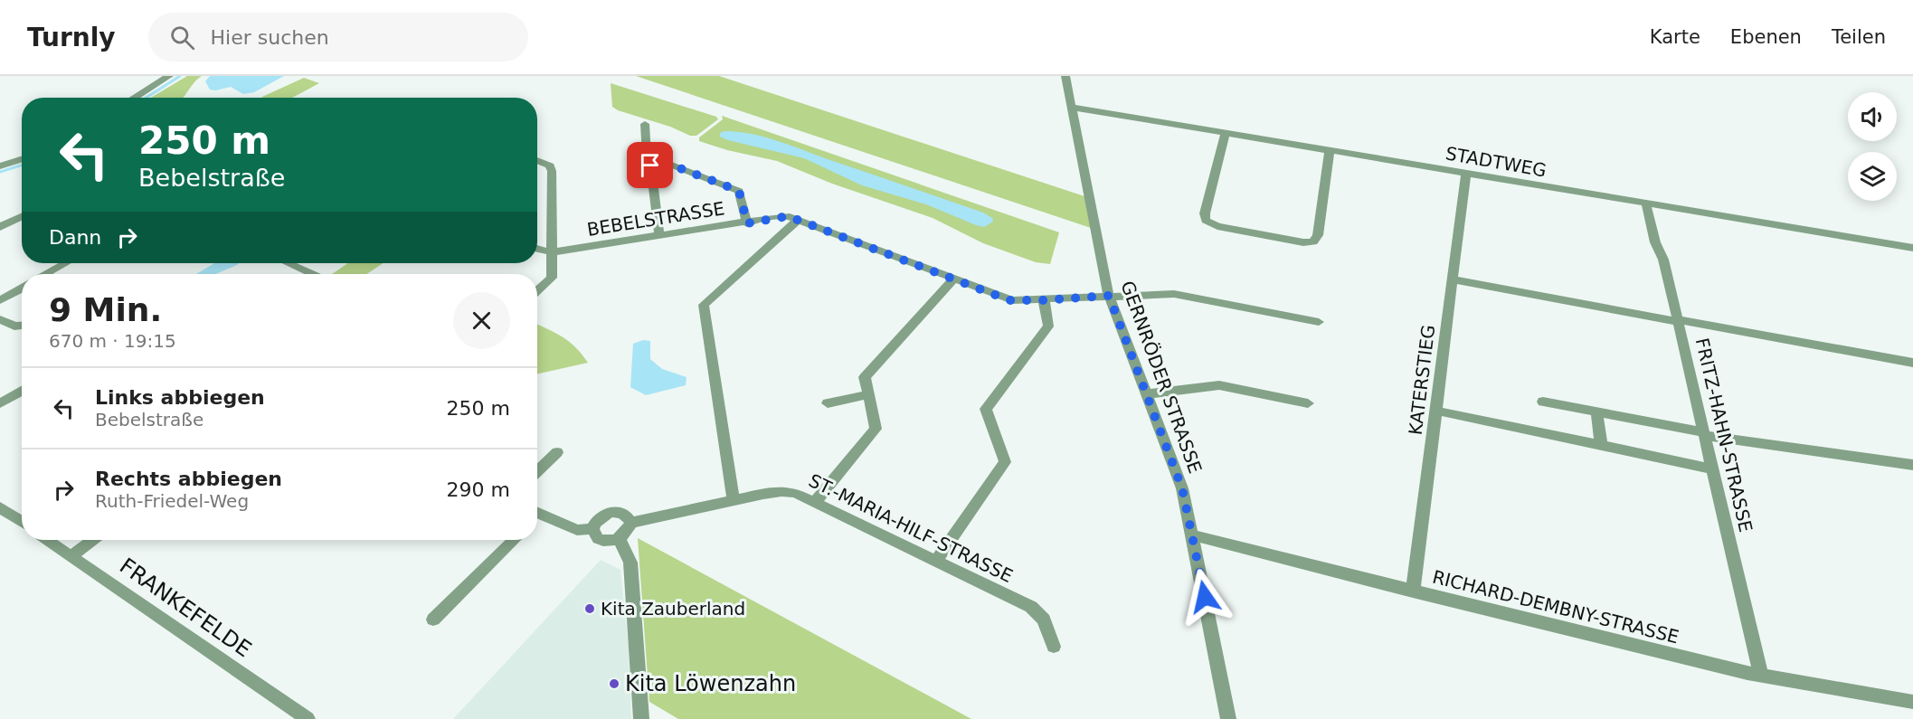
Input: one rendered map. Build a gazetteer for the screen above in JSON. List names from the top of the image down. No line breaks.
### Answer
{"streets":{"street":["STADTWEG","BEBELSTRASSE","GERNRÖDER STRASSE","KATERSTIEG","FRITZ-HAHN-STRASSE","ST.-MARIA-HILF-STRASSE","RICHARD-DEMBNY-STRASSE","FRANKEFELDE"]},"crossings":[["STADTWEG","GERNRÖDER STRASSE"],["STADTWEG","KATERSTIEG"],["STADTWEG","FRITZ-HAHN-STRASSE"],["BEBELSTRASSE","GERNRÖDER STRASSE"],["GERNRÖDER STRASSE","RICHARD-DEMBNY-STRASSE"],["KATERSTIEG","RICHARD-DEMBNY-STRASSE"],["FRITZ-HAHN-STRASSE","RICHARD-DEMBNY-STRASSE"]],"places":["Kita Zauberland","Kita Löwenzahn"],"page":{"header":"Turnly","search":"Hier suchen","nav":["Karte","Ebenen","Teilen"],"turn":["250 m","Bebelstraße"],"then":"Dann","heading":["9 Min.","670 m · 19:15"],"list":[{"name":"Links abbiegen","note":"Bebelstraße","value":"250 m"},{"name":"Rechts abbiegen","note":"Ruth-Friedel-Weg","value":"290 m"}]}}
